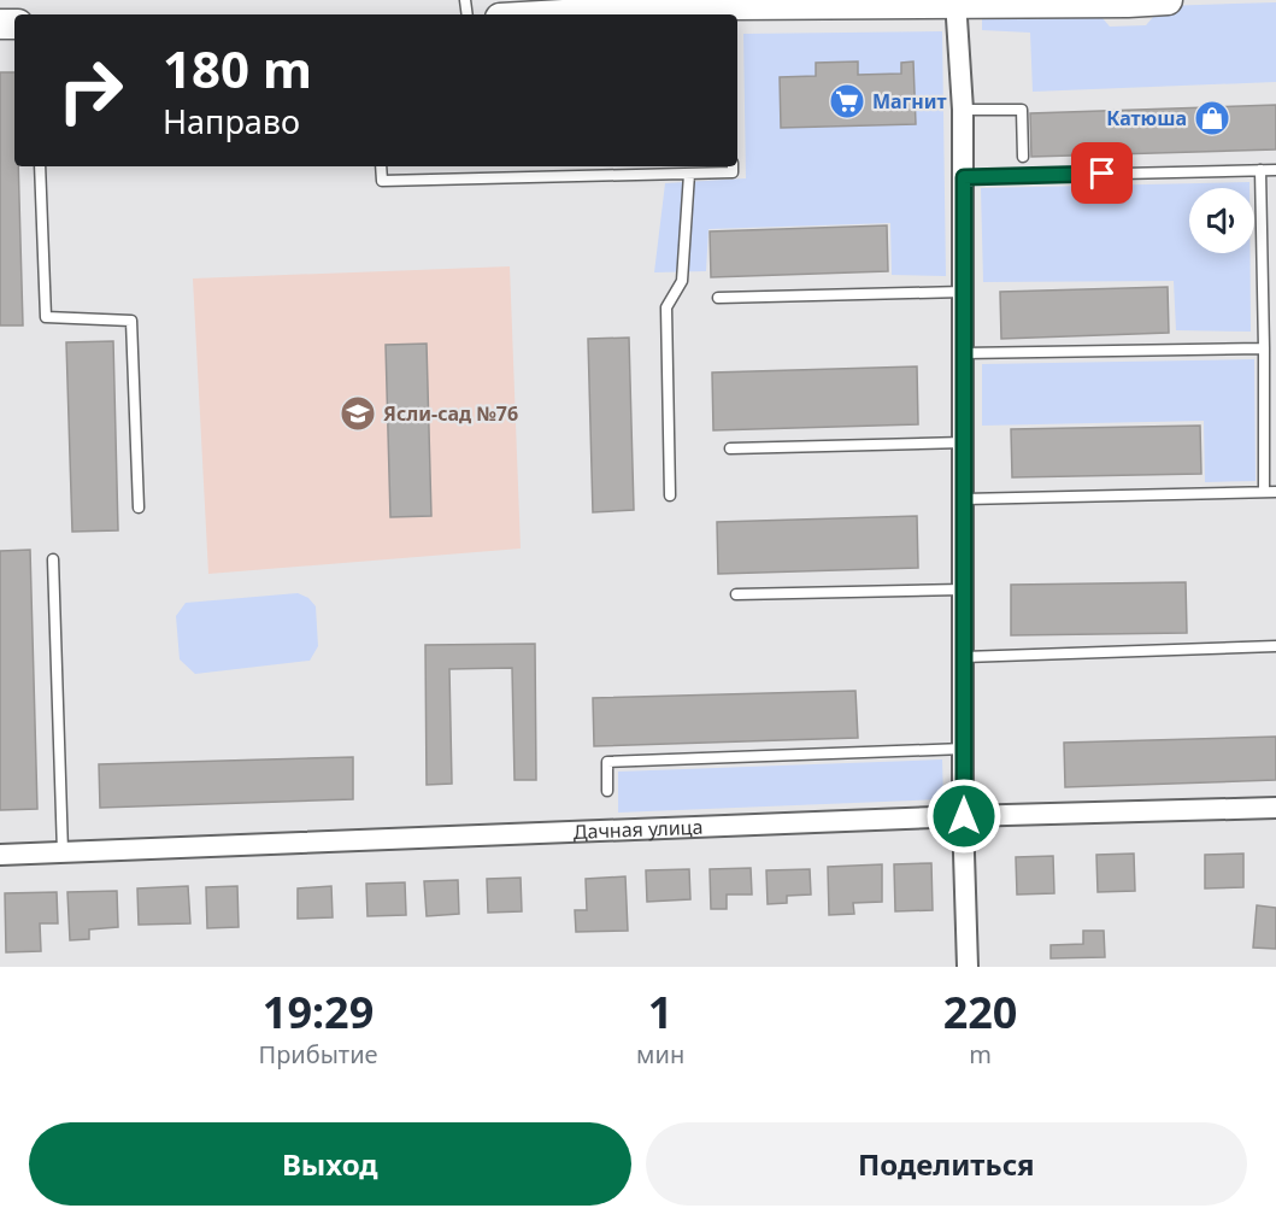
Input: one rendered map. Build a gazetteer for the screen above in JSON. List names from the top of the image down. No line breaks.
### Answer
{"streets":{"street":["Дачная улица"]},"places":{"supermarket":["Магнит"],"shop":["Катюша"],"school or university":["Ясли-сад №76"]},"page":{"turn":["180 m","Направо"],"eta":["19:29","Прибытие","1","мин","220","m"],"buttons":["Выход","Поделиться"]}}
